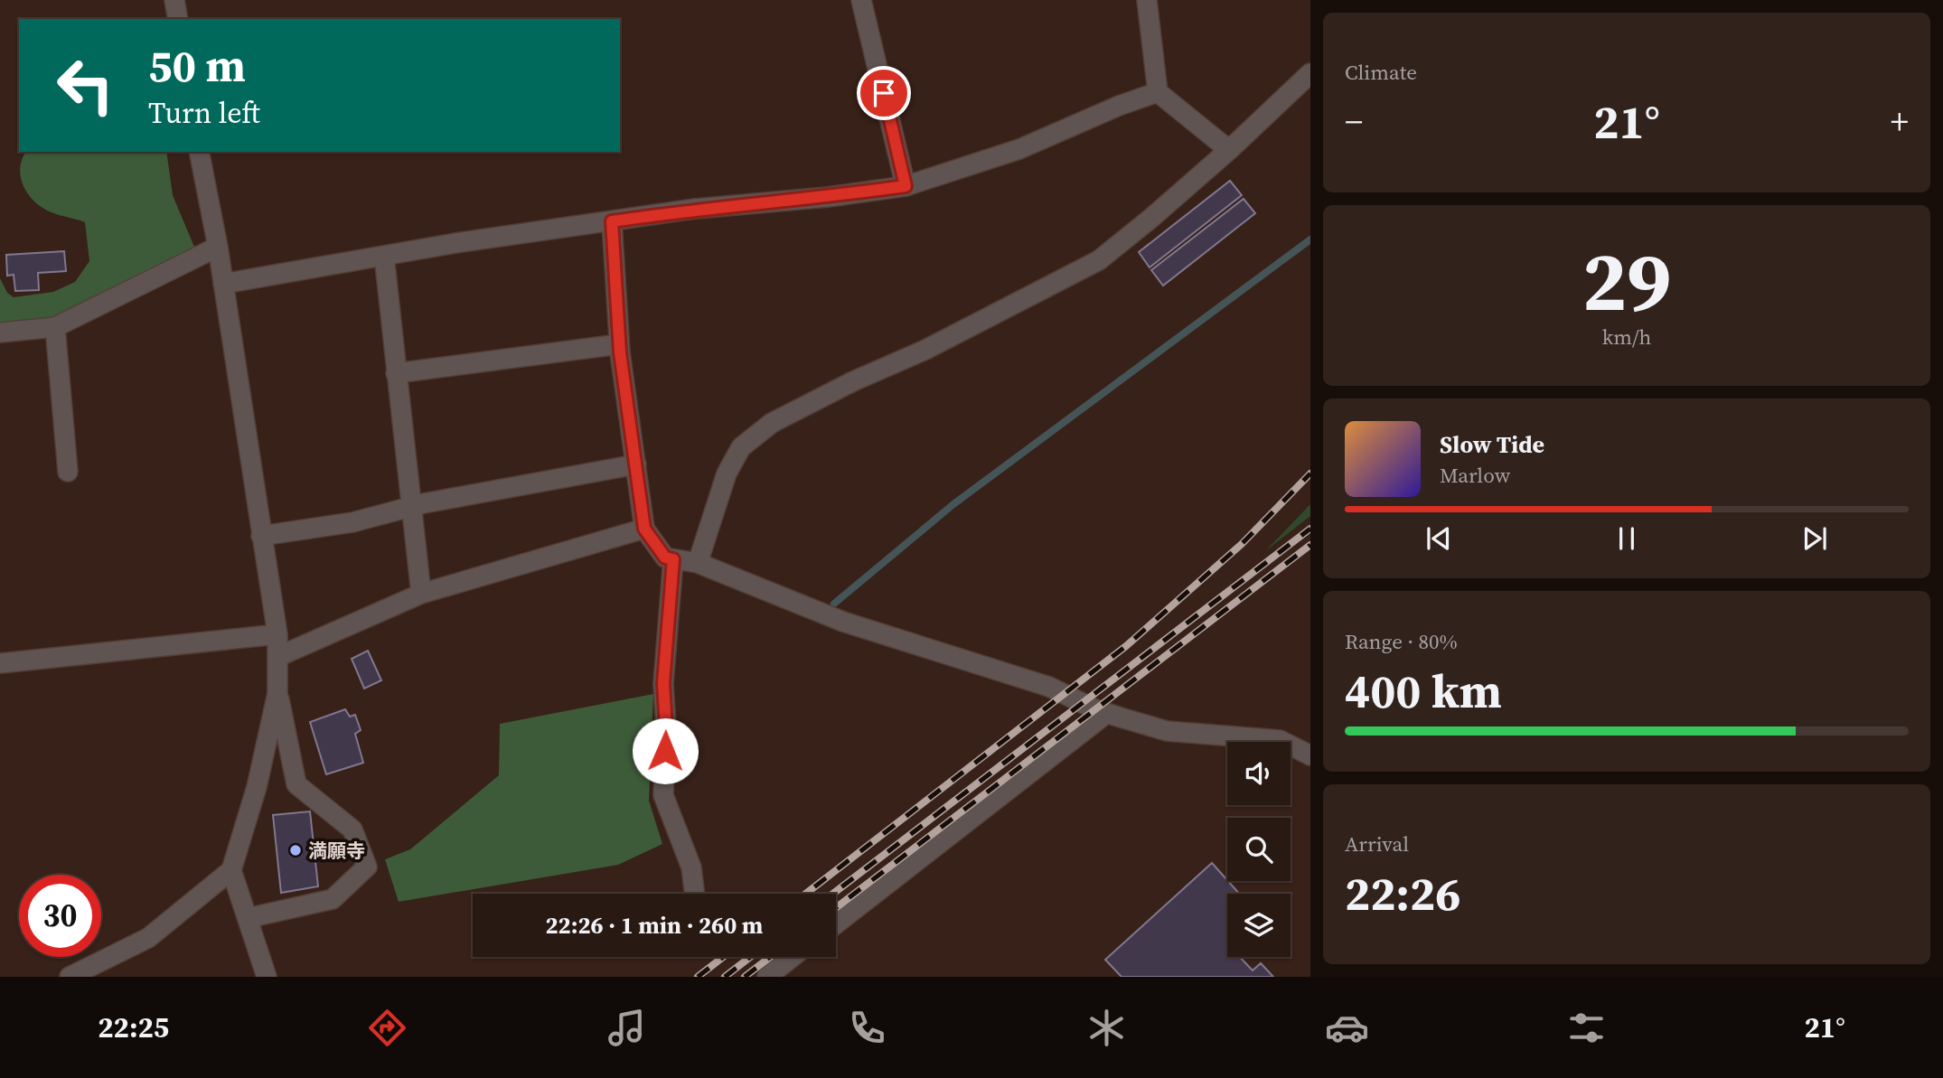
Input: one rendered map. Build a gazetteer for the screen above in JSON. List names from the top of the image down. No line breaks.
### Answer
{"places":["満願寺"],"page":{"tile":["Climate",["29","km/h"],["Range · 80%","400 km"],["Arrival","22:26"]],"turn":["50 m","Turn left"],"heat":["−","21°","+"],"song":["Slow Tide","Marlow"],"limit":"30","trip":"22:26 · 1 min · 260 m","tabs":["22:25","21°"]}}
